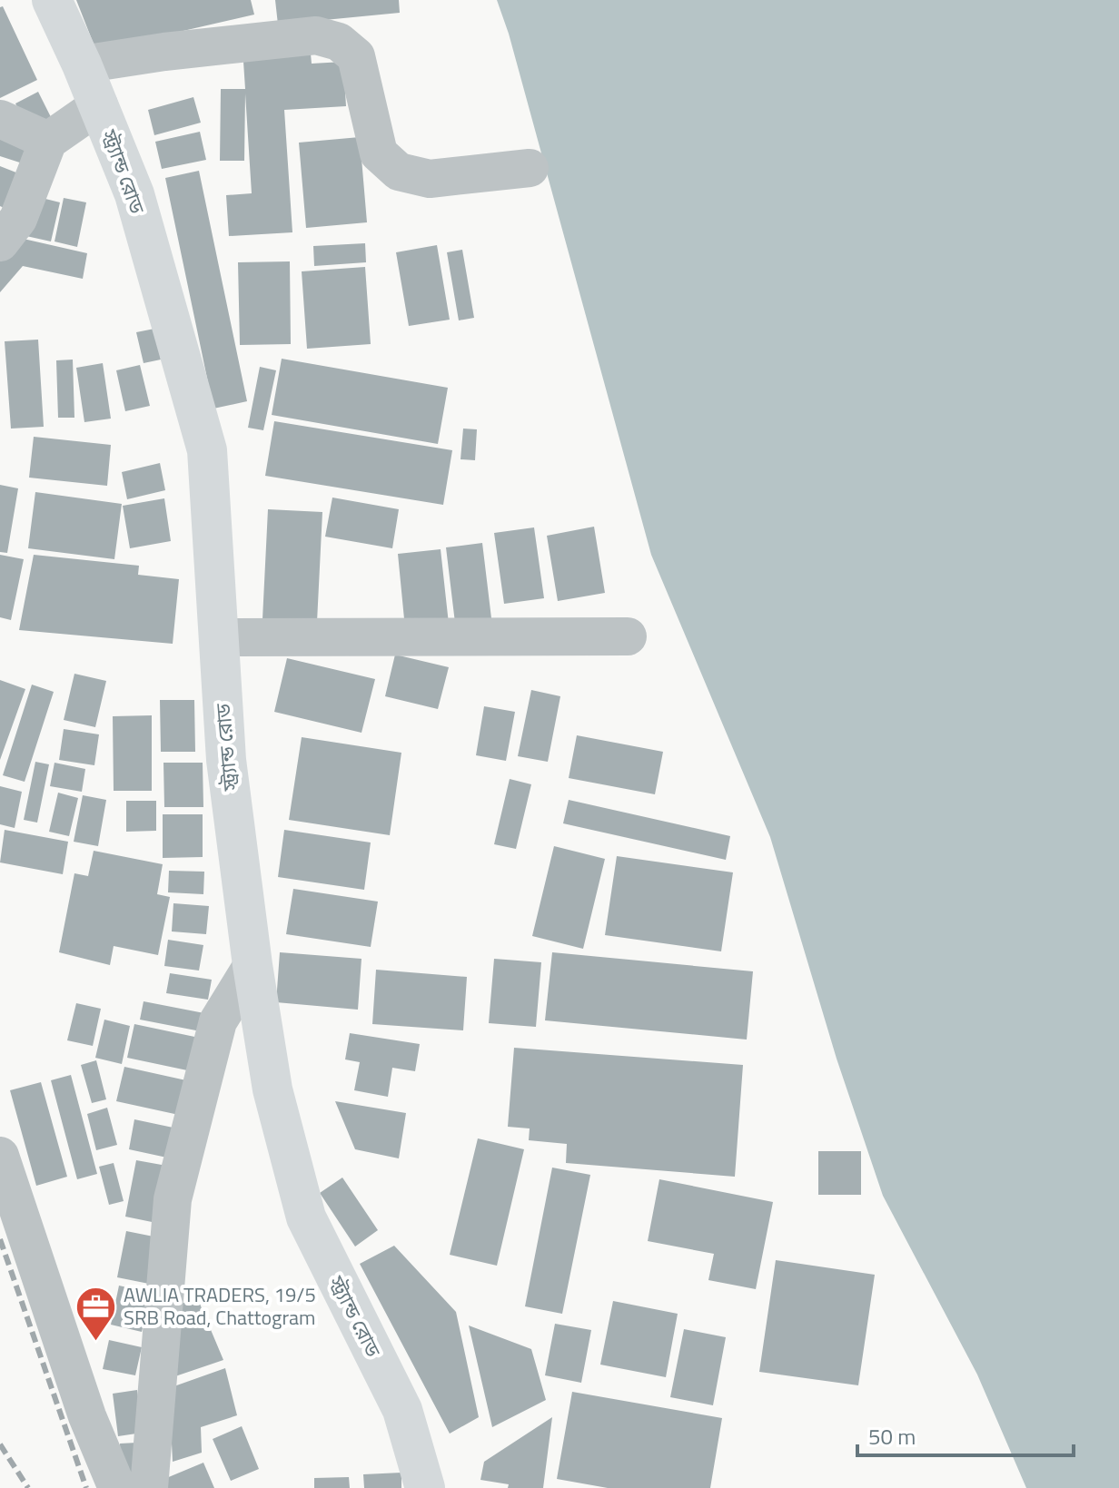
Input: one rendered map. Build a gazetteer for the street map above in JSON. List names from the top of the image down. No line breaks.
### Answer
{"streets":{"main road":["স্ট্র্যান্ড রোড"]},"places":{"office":["AWLIA TRADERS, 19/5 SRB Road, Chattogram"]},"scale_bar":"50 m"}
